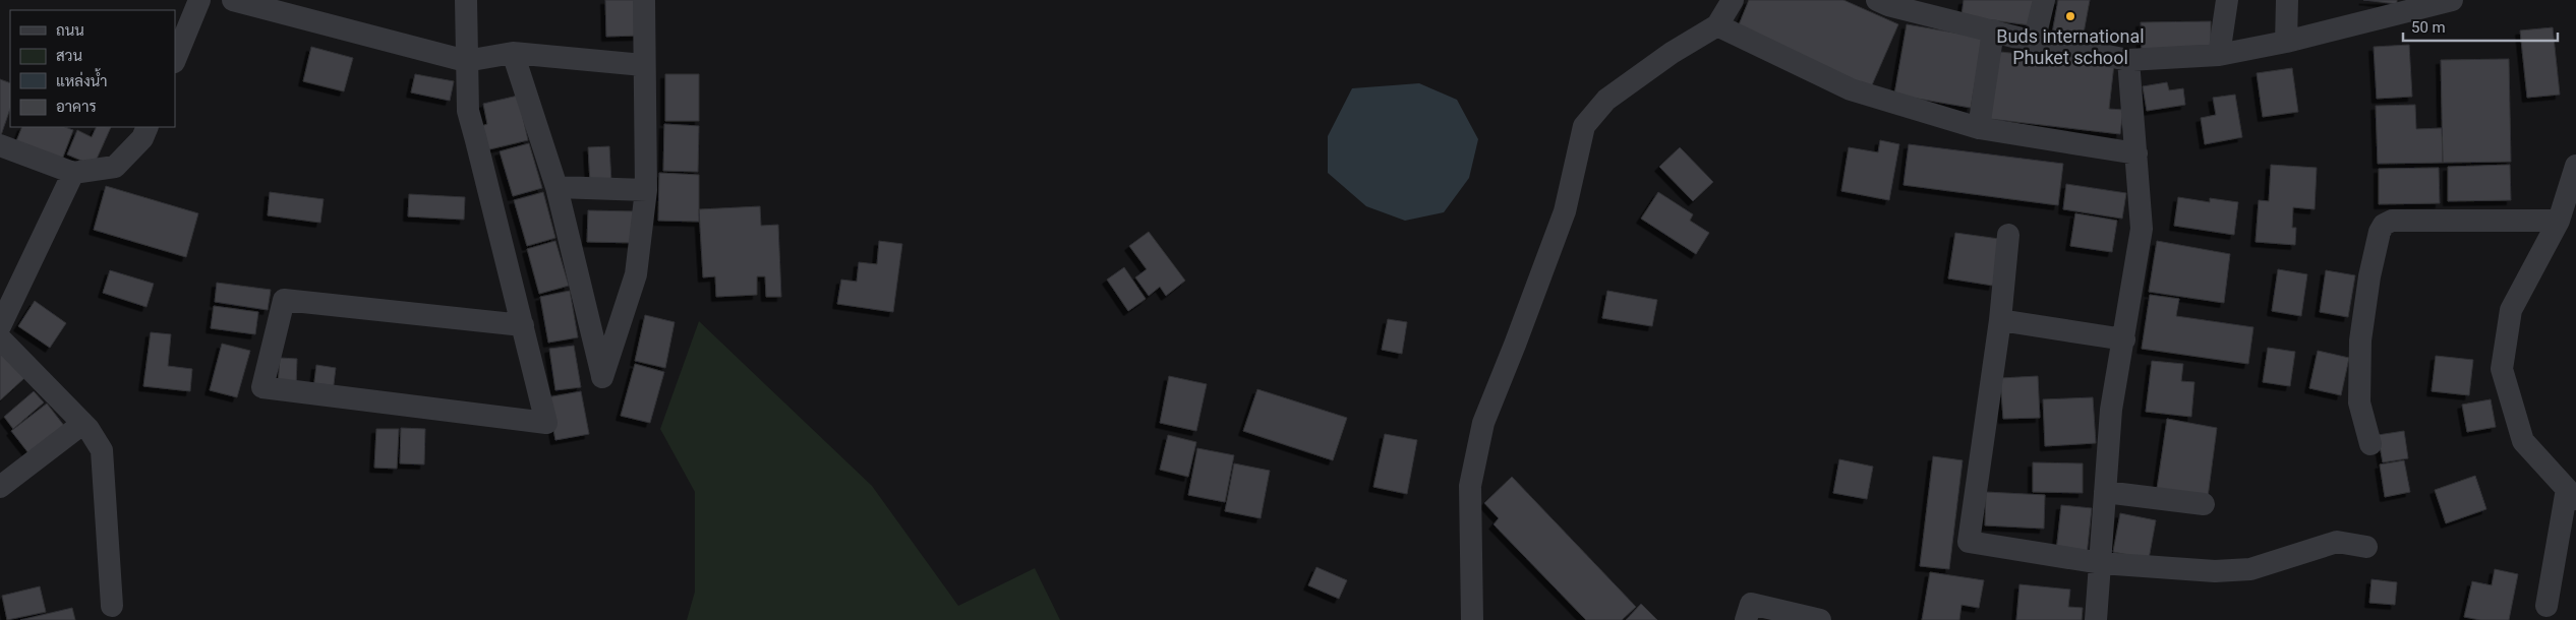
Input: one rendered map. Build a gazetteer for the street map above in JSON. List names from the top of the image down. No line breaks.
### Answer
{"places":["Buds international Phuket school"],"legend":["ถนน","สวน","แหล่งน้ำ","อาคาร"],"scale_bar":"50 m"}
